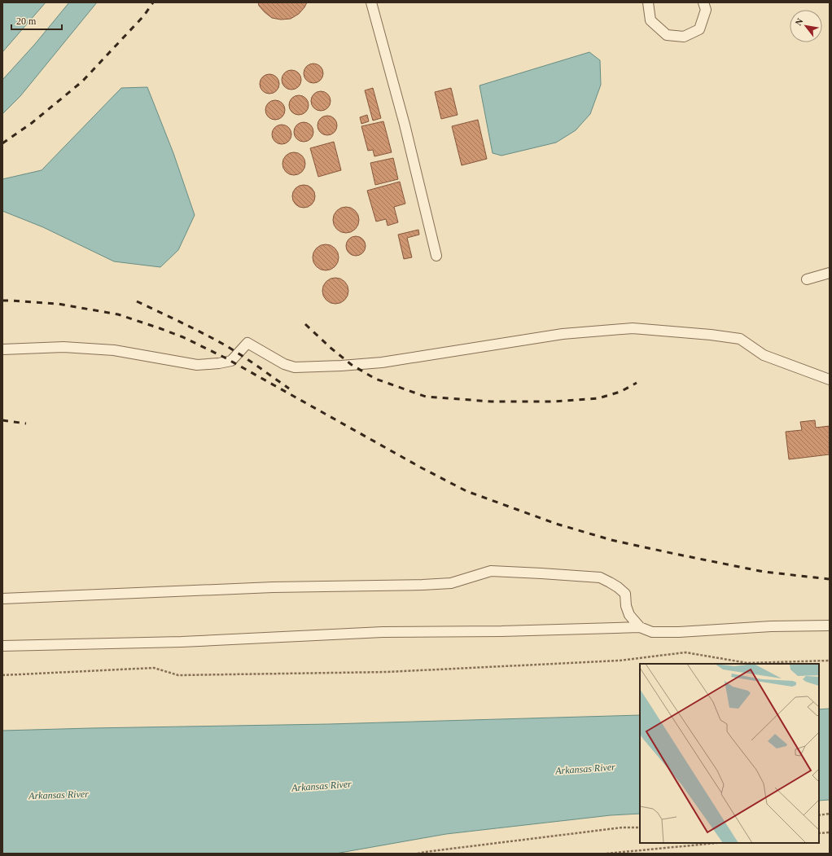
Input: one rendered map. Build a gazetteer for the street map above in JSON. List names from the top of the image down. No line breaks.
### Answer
{"water":["Arkansas River"],"scale_bar":"20 m","north":"top left"}
